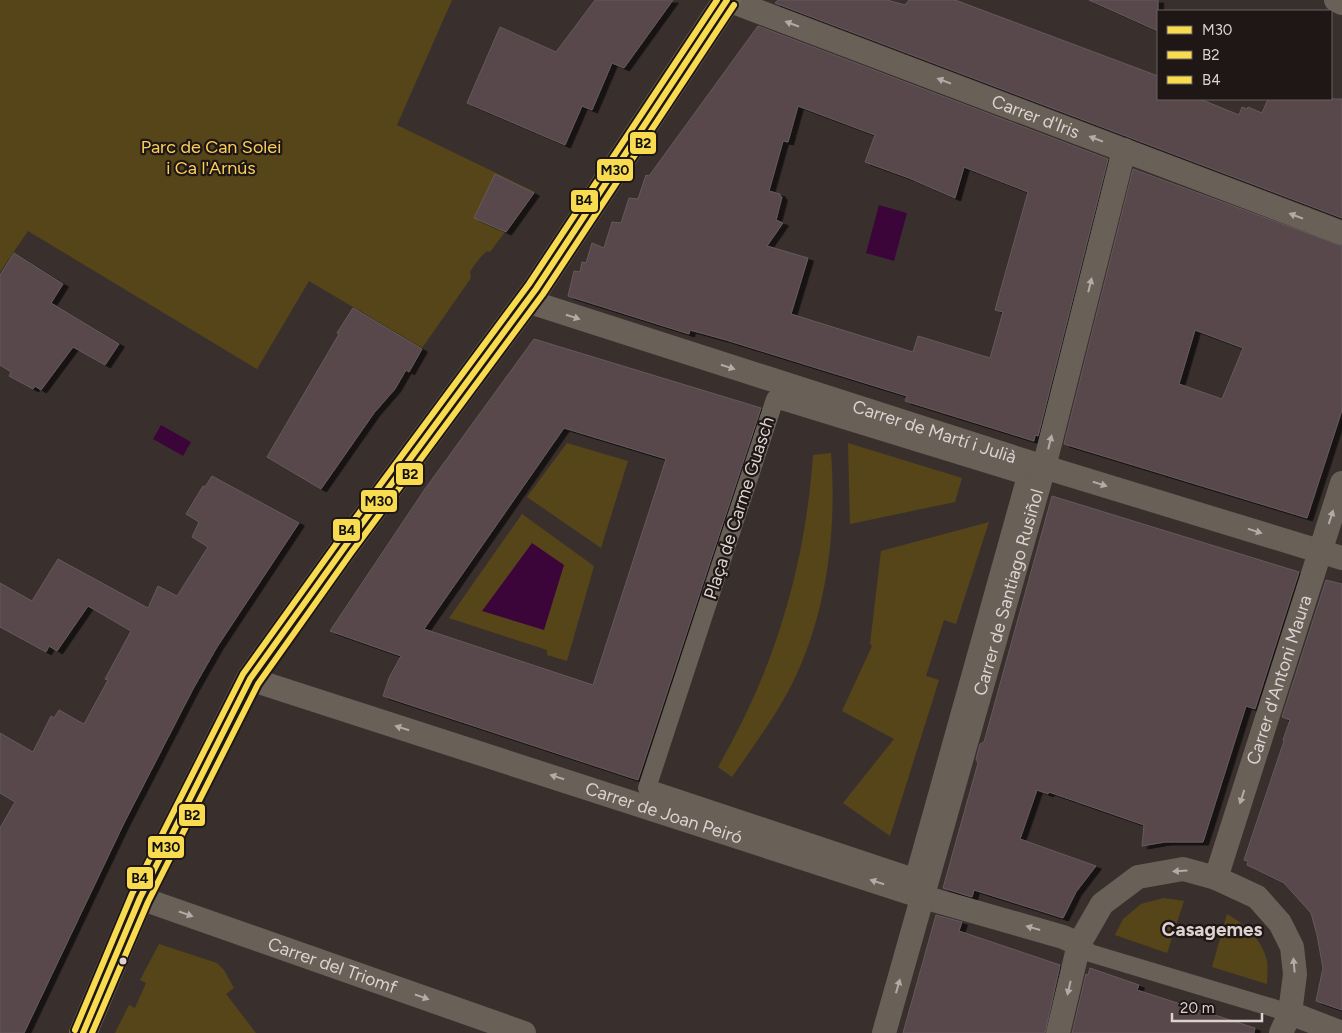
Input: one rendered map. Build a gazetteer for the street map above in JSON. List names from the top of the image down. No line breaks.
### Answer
{"streets":{"street":["Carrer d'Iris","Carrer de Martí i Julià","Plaça de Carme Guasch","Carrer de Santiago Rusiñol","Carrer d'Antoni Maura","Carrer de Joan Peiró","Carrer del Triomf"]},"crossings":[["Carrer d'Iris","Carrer de Santiago Rusiñol"],["Carrer de Martí i Julià","Carrer de Santiago Rusiñol"],["Carrer de Martí i Julià","Carrer d'Antoni Maura"],["Carrer de Santiago Rusiñol","Carrer de Joan Peiró"]],"one_way":["Carrer d'Iris","Carrer de Martí i Julià","Carrer de Santiago Rusiñol","Carrer de Joan Peiró","Carrer del Triomf"],"districts":["Casagemes"],"parks":["Parc de Can Solei i Ca l'Arnús"],"lines":["transit line M30","transit line B4","transit line B2"],"legend":["M30","B2","B4"],"scale_bar":"20 m"}
